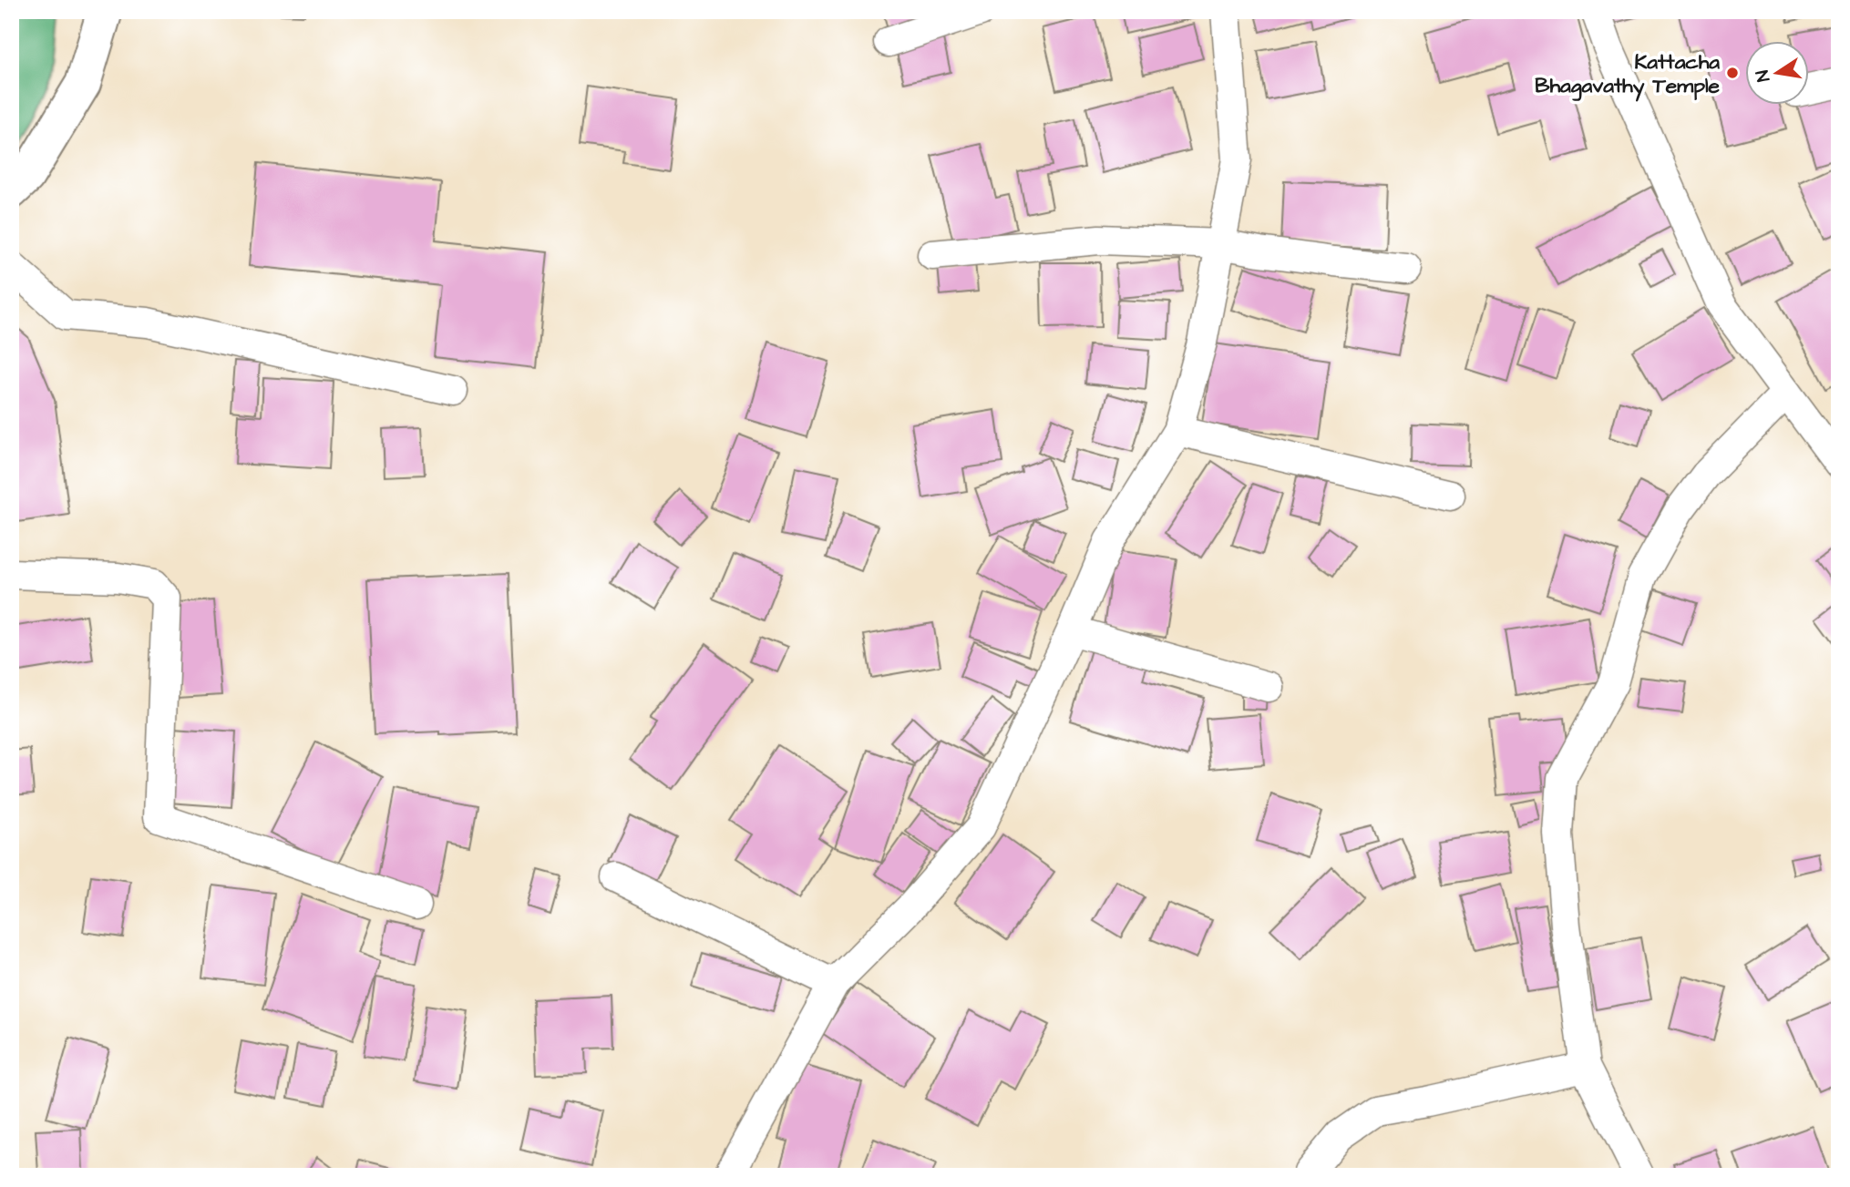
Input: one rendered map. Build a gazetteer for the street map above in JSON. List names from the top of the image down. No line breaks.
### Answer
{"places":["Kattacha Bhagavathy Temple"],"north":"left"}
